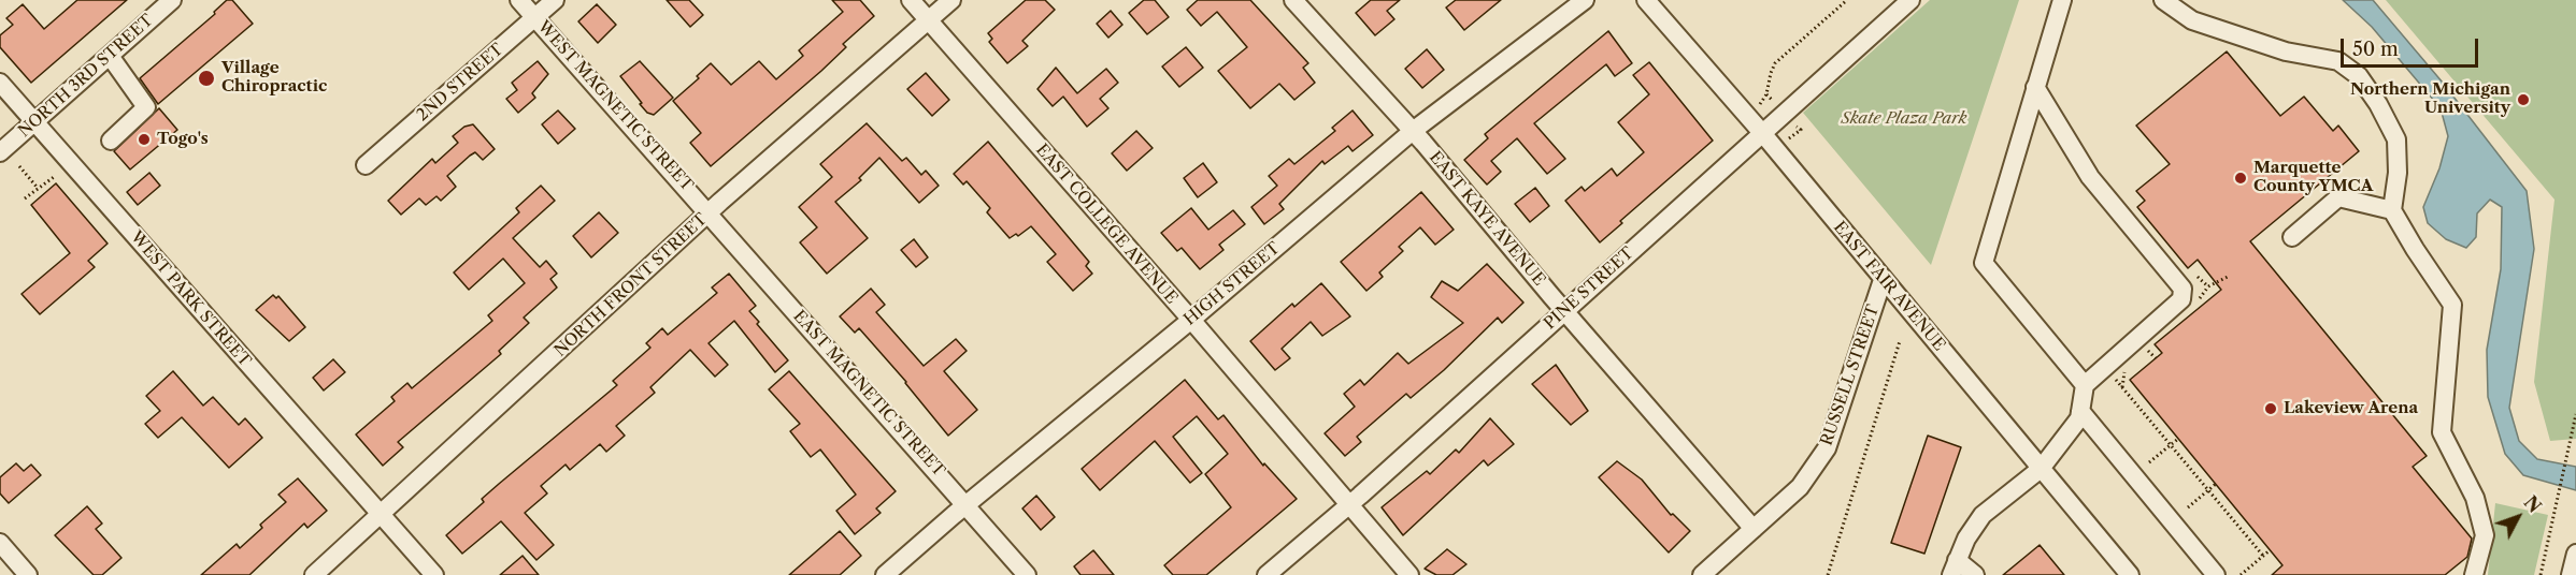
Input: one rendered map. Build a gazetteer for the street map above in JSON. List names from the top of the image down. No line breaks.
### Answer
{"streets":{"street":["NORTH 3RD STREET","2ND STREET","WEST MAGNETIC STREET","EAST KAYE AVENUE","EAST COLLEGE AVENUE","HIGH STREET","NORTH FRONT STREET","EAST FAIR AVENUE","PINE STREET","WEST PARK STREET","RUSSELL STREET","EAST MAGNETIC STREET"]},"crossings":[["NORTH 3RD STREET","WEST PARK STREET"],["2ND STREET","WEST MAGNETIC STREET"],["WEST MAGNETIC STREET","NORTH FRONT STREET"],["WEST MAGNETIC STREET","EAST MAGNETIC STREET"],["EAST KAYE AVENUE","HIGH STREET"],["EAST KAYE AVENUE","PINE STREET"],["EAST KAYE AVENUE","RUSSELL STREET"],["EAST COLLEGE AVENUE","HIGH STREET"],["EAST COLLEGE AVENUE","NORTH FRONT STREET"],["EAST COLLEGE AVENUE","PINE STREET"],["HIGH STREET","EAST MAGNETIC STREET"],["NORTH FRONT STREET","WEST PARK STREET"],["NORTH FRONT STREET","EAST MAGNETIC STREET"],["EAST FAIR AVENUE","PINE STREET"],["EAST FAIR AVENUE","RUSSELL STREET"]],"parks":["Skate Plaza Park"],"places":["Village Chiropractic","Northern Michigan University","Togo's","Marquette County YMCA","Lakeview Arena"],"scale_bar":"50 m","north":"top right"}
